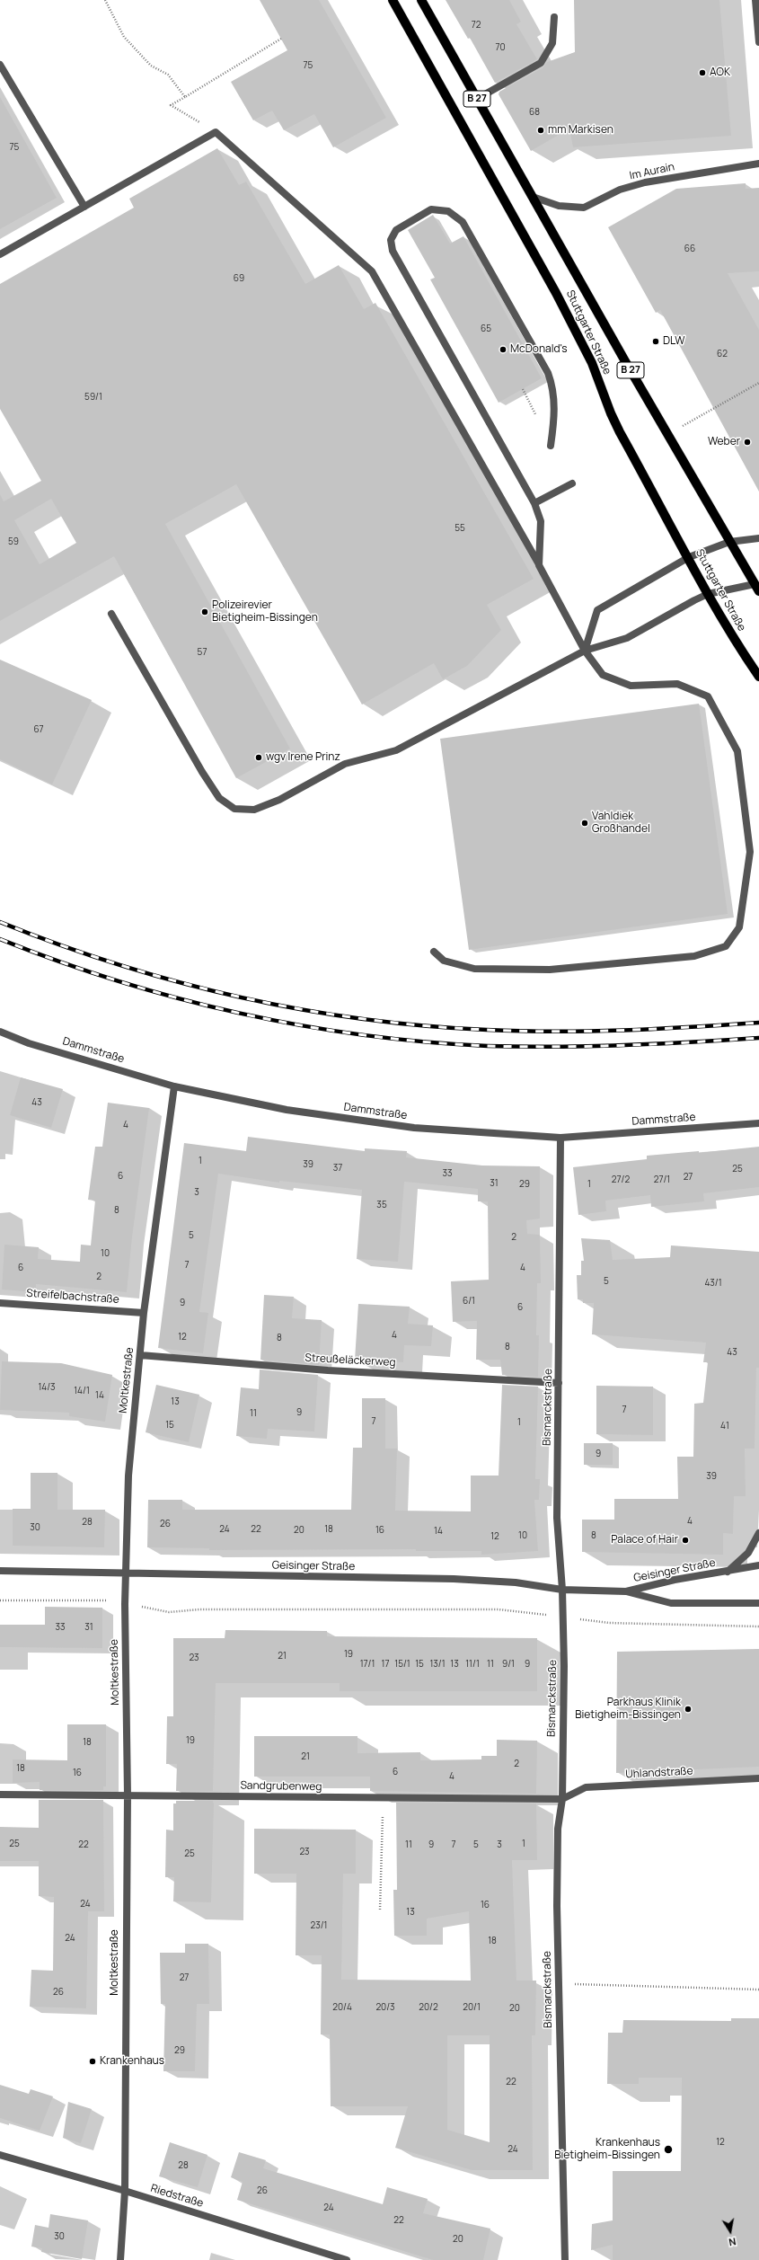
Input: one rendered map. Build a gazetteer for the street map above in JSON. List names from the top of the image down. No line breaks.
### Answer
{"streets":{"main road":["B 27","Stuttgarter Straße"],"street":["Im Aurain","Dammstraße","Streifelbachstraße","Streußeläckerweg","Moltkestraße","Bismarckstraße","Geisinger Straße","Uhlandstraße","Sandgrubenweg","Riedstraße"]},"crossings":[["Im Aurain","Stuttgarter Straße"],["Dammstraße","Moltkestraße"],["Dammstraße","Bismarckstraße"],["Streifelbachstraße","Moltkestraße"],["Streußeläckerweg","Moltkestraße"],["Streußeläckerweg","Bismarckstraße"],["Moltkestraße","Geisinger Straße"],["Moltkestraße","Sandgrubenweg"],["Moltkestraße","Riedstraße"],["Bismarckstraße","Geisinger Straße"],["Bismarckstraße","Uhlandstraße"],["Bismarckstraße","Sandgrubenweg"],["Uhlandstraße","Sandgrubenweg"]],"places":["AOK","mm Markisen","DLW","McDonald's","Weber","Polizeirevier Bietigheim-Bissingen","wgv Irene Prinz","Vahldiek Großhandel","Palace of Hair","Parkhaus Klinik Bietigheim-Bissingen","Krankenhaus","Krankenhaus Bietigheim-Bissingen"],"house_numbers":["72","70","75","68","75","66","69","65","62","59/1","55","59","57","67","43","4","1","39","37","25","33","6","27","27/2","27/1","31","29","1","3","35","8","5","2","10","7","6","4","2","5","43/1","6/1","9","6","4","12","8","8","43","14/3","14/1","14","13","7","9","11","7","1","15","41","9","39","4","28","26","30","24","22","18","20","16","14","10","8","12","33","31","19","21","23","17/1","17","15/1","15","13/1","13","11/1","11","9/1","9","19","18","21","2","18","6","16","4","25","1","22","11","9","7","5","3","23","25","24","16","13","23/1","24","18","27","26","20/4","20/3","20/2","20/1","20","29","22","12","24","28","26","24","22","30","20"],"north":"bottom"}
